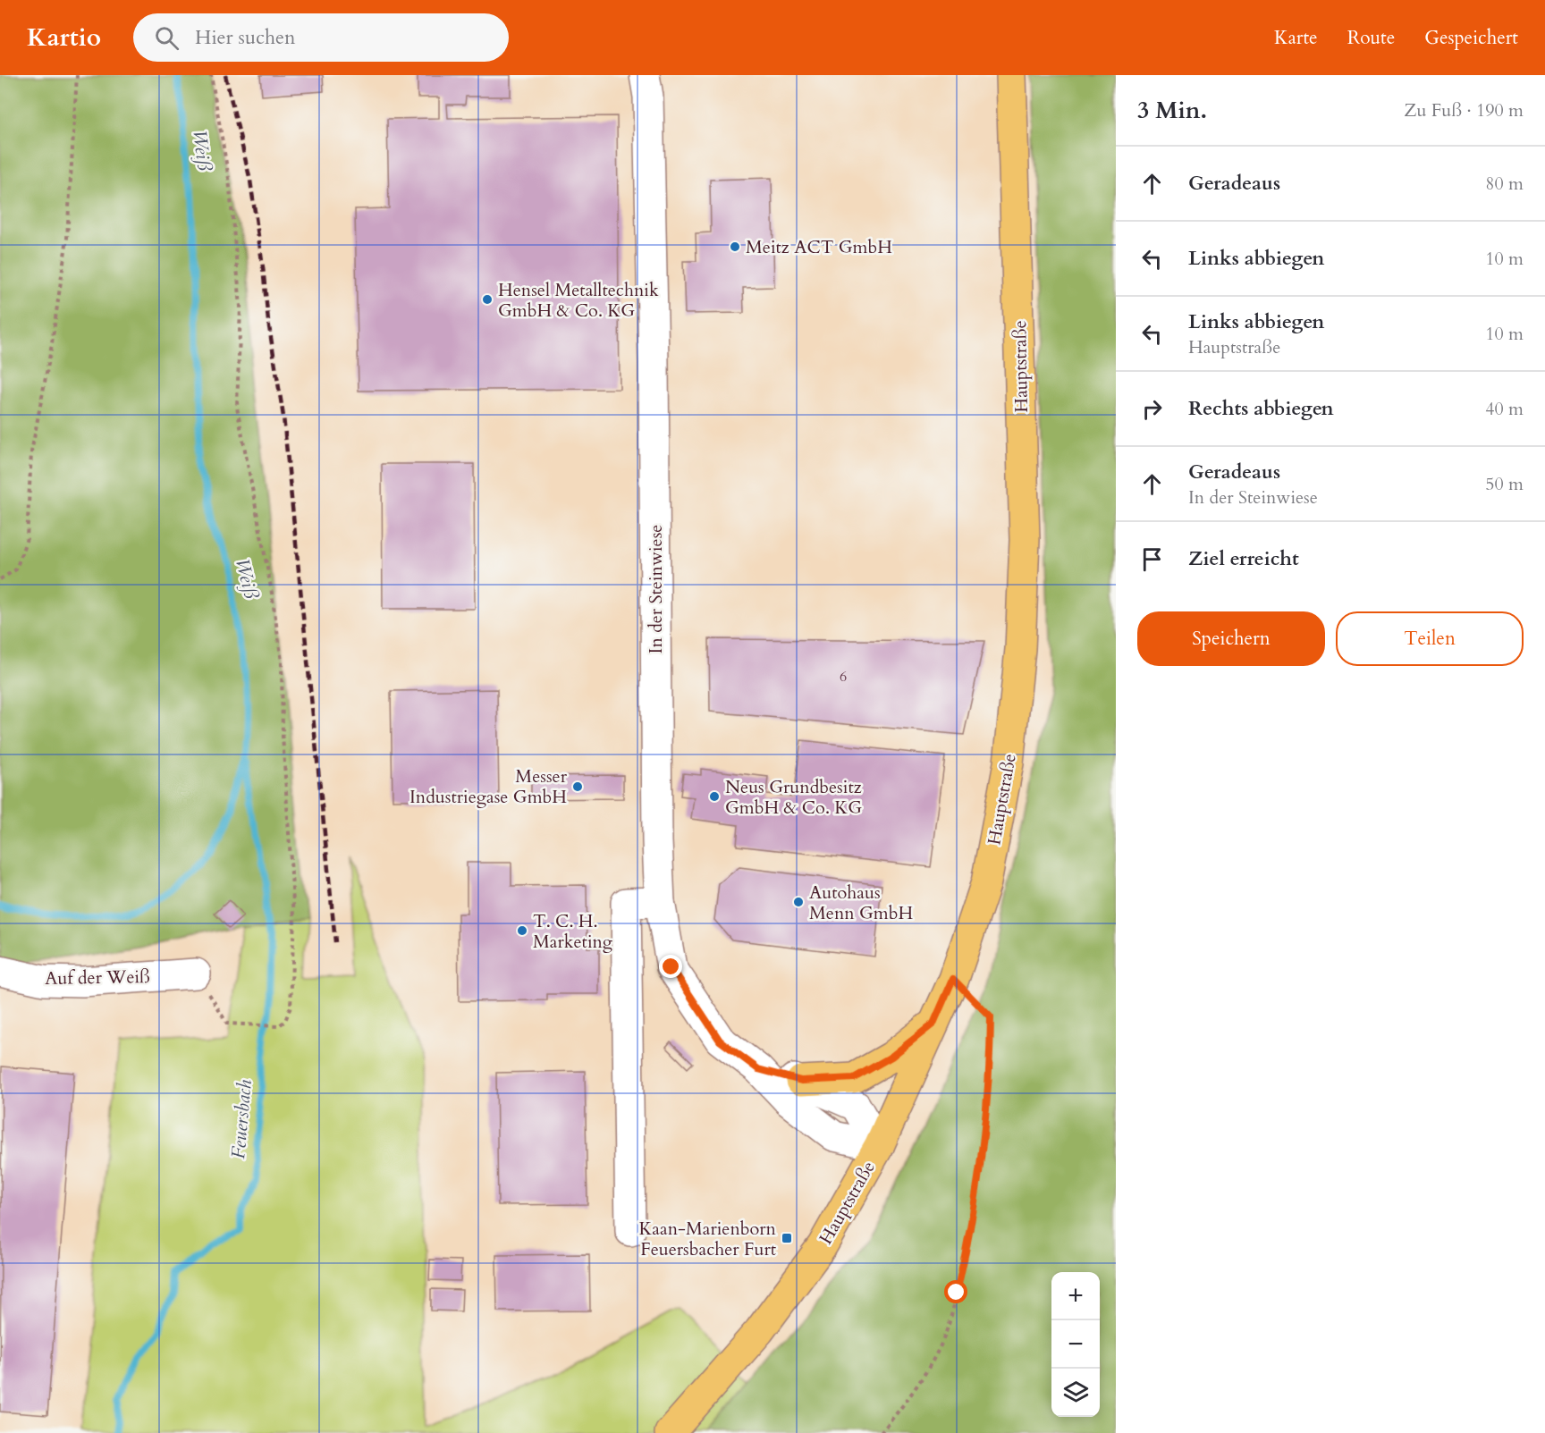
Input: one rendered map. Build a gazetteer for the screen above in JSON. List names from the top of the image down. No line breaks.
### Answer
{"streets":{"main road":["Hauptstraße"],"street":["In der Steinwiese","Auf der Weiß"]},"crossings":[["Hauptstraße","In der Steinwiese"]],"water":["Weiß","Feuersbach"],"places":{"other":["Meitz ACT GmbH","Hensel Metalltechnik GmbH & Co. KG","Messer Industriegase GmbH","Neus Grundbesitz GmbH & Co. KG","Autohaus Menn GmbH","T. C. H. Marketing"],"transit":["Kaan-Marienborn Feuersbacher Furt"]},"house_numbers":["6"],"page":{"header":"Kartio","search":"Hier suchen","nav":["Karte","Route","Gespeichert"],"heading":["3 Min.","Zu Fuß · 190 m"],"list":[["Geradeaus","80 m"],["Links abbiegen","10 m"],["Links abbiegen","Hauptstraße","10 m"],["Rechts abbiegen","40 m"],["Geradeaus","In der Steinwiese","50 m"],"Ziel erreicht"],"buttons":["Speichern","Teilen"],"map_buttons":["+","−"]}}
